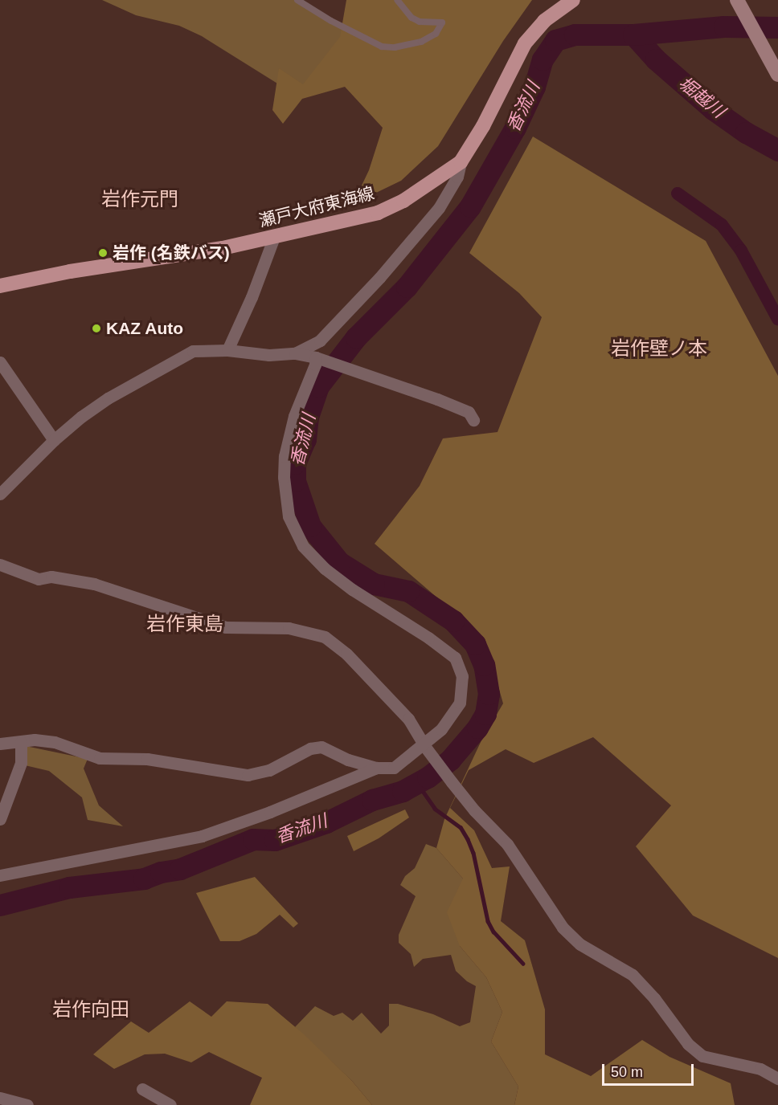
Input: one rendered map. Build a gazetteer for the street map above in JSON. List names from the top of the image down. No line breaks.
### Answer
{"streets":{"main road":["瀬戸大府東海線"]},"districts":["岩作元門","岩作壁ノ本","岩作東島","岩作向田"],"water":["堀越川","香流川"],"places":["岩作 (名鉄バス)","KAZ Auto"],"scale_bar":"50 m"}
